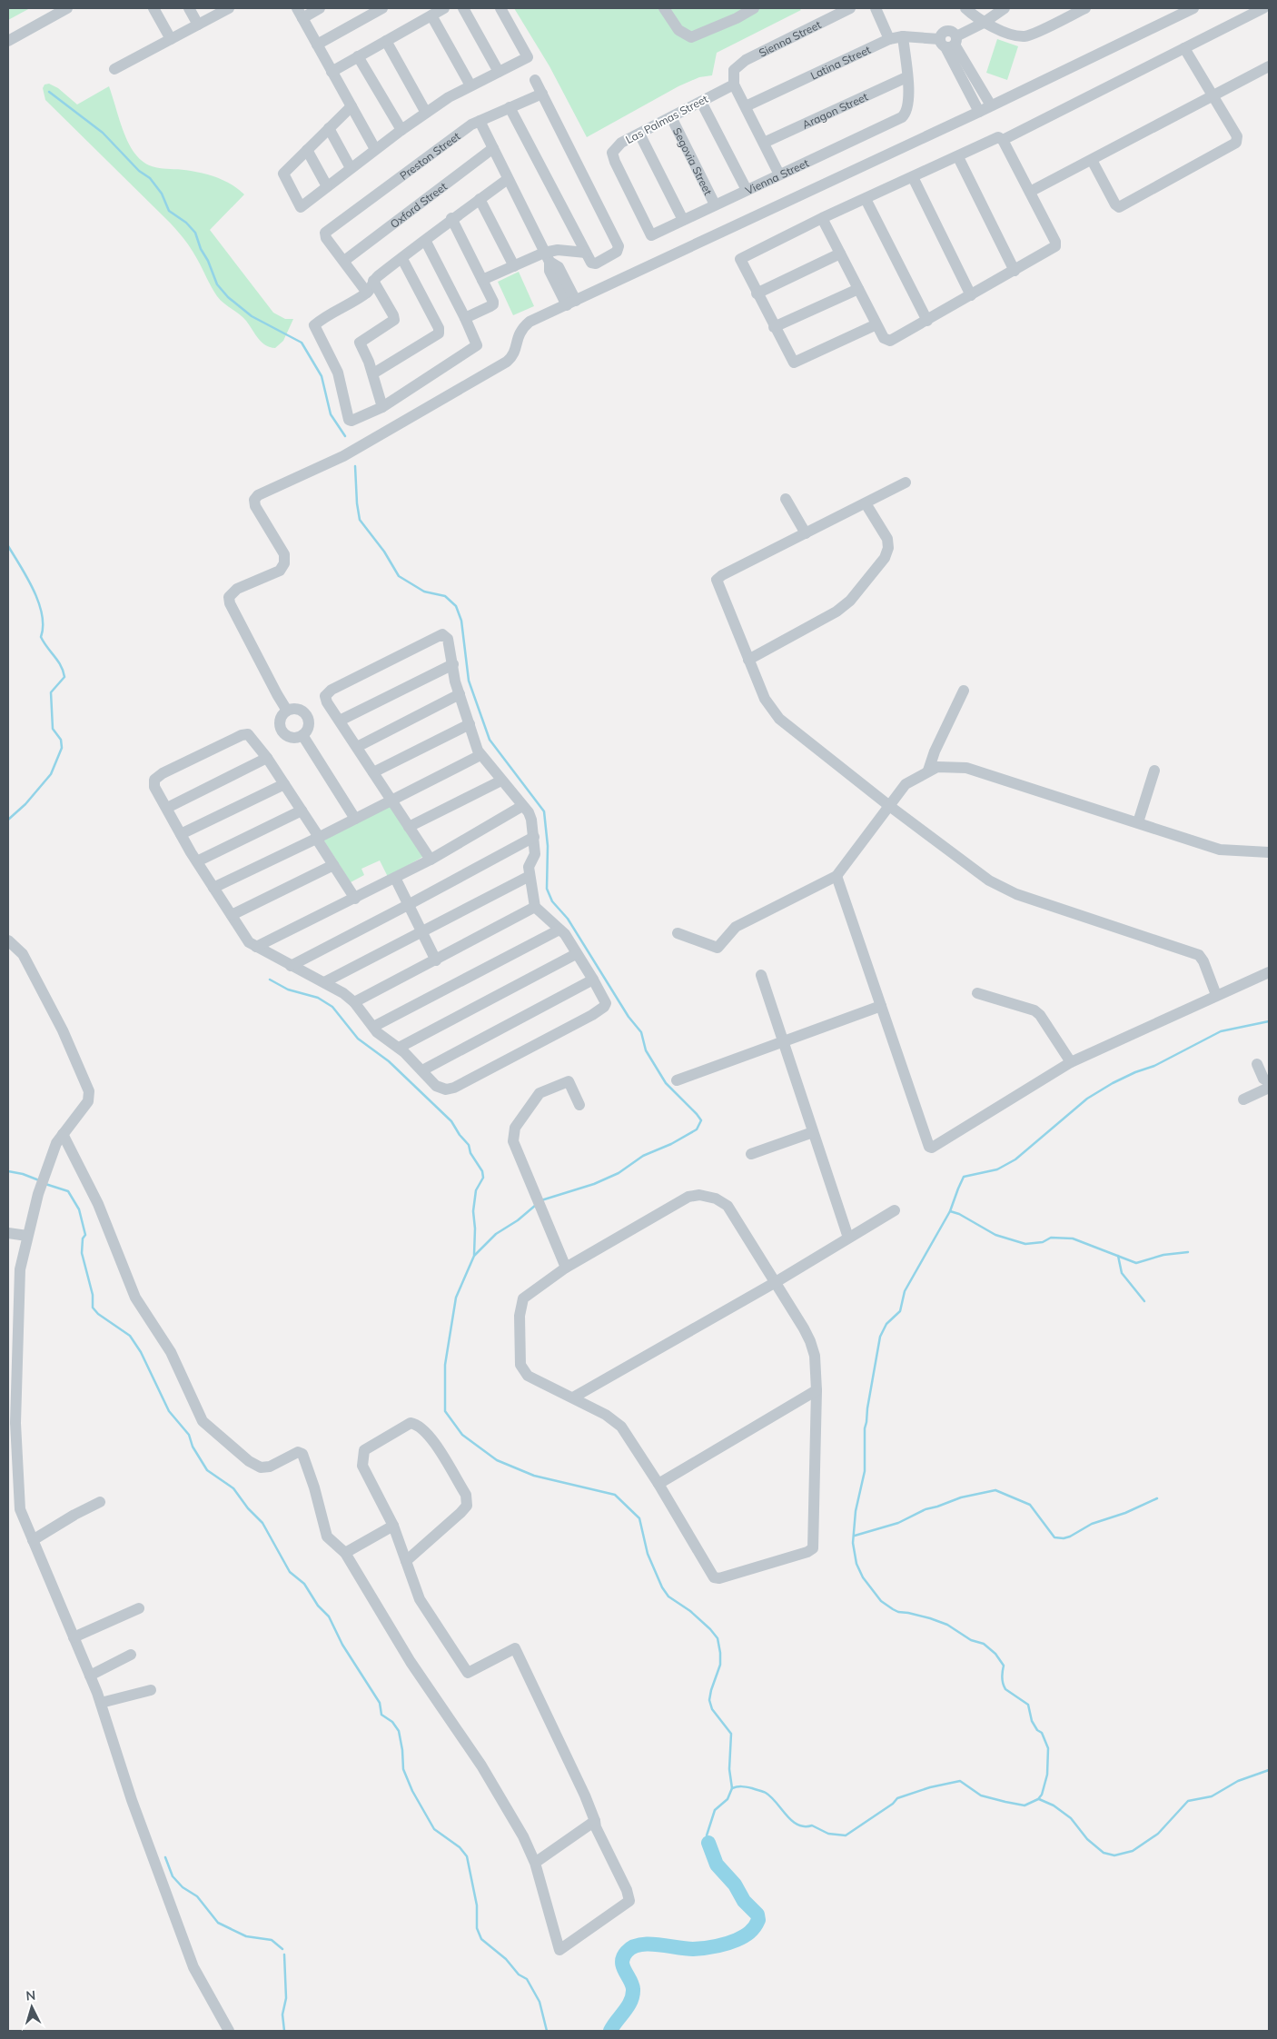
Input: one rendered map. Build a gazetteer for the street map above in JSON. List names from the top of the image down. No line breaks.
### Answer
{"streets":{"street":["Sienna Street","Latina Street","Aragon Street","Las Palmas Street","Preston Street","Segovia Street","Vienna Street","Oxford Street"]},"crossings":[["Sienna Street","Las Palmas Street"],["Aragon Street","Vienna Street"],["Las Palmas Street","Segovia Street"],["Las Palmas Street","Vienna Street"],["Preston Street","Oxford Street"],["Segovia Street","Vienna Street"]],"north":"top"}
